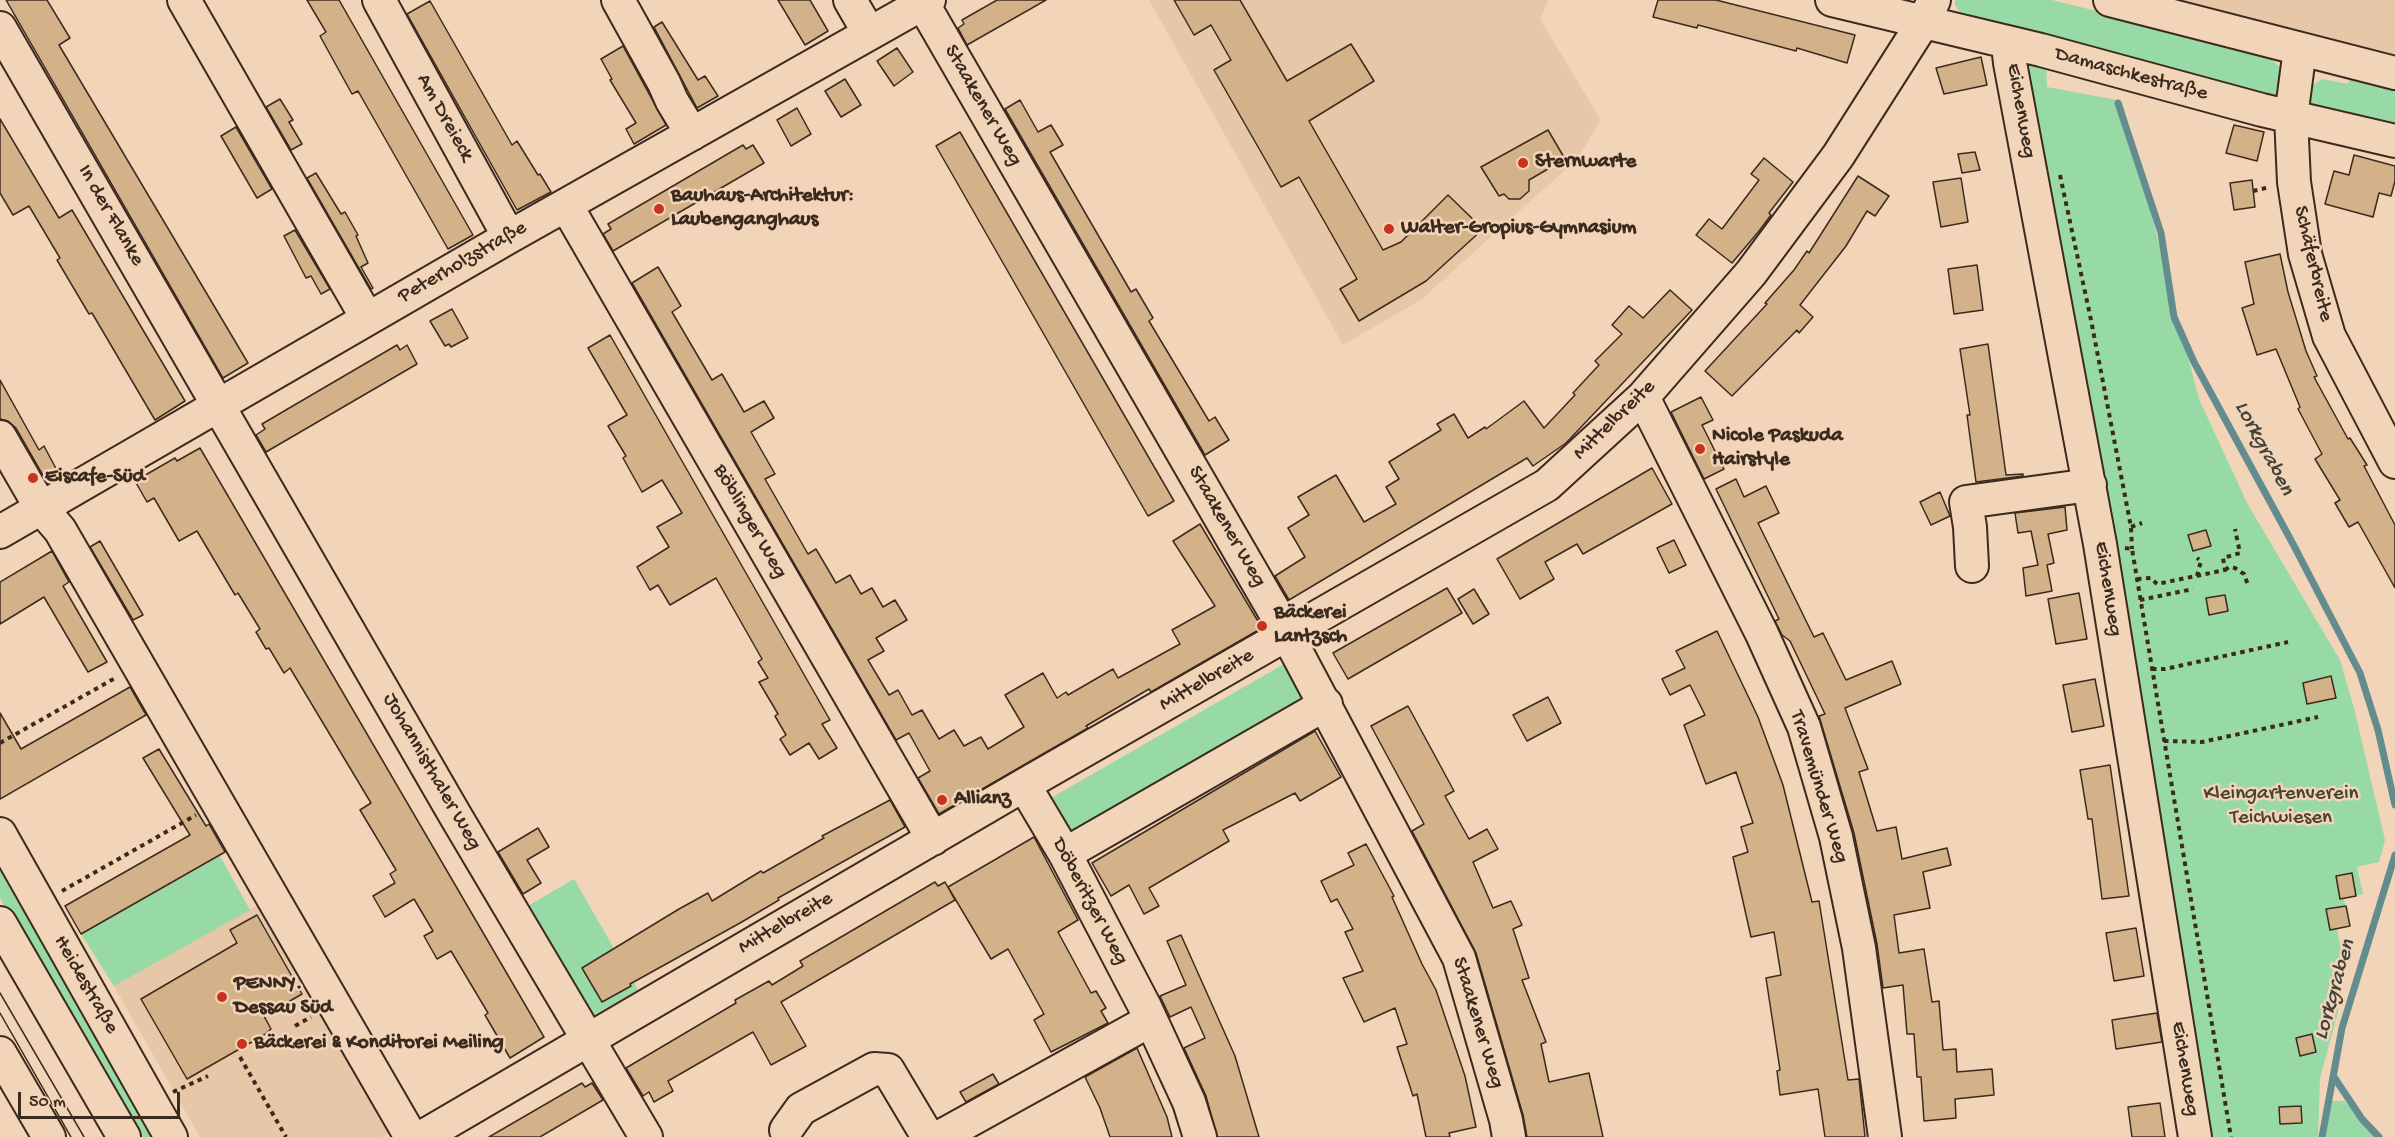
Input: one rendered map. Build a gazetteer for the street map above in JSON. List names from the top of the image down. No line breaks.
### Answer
{"streets":{"street":["Damaschkestraße","Staakener Weg","Eichenweg","Am Dreieck","In der Flanke","Peterholzstraße","Schäferbreite","Mittelbreite","Böblinger Weg","Johannisthaler Weg","Travemünder Weg","Döberitzer Weg","Heidestraße"]},"crossings":[["Damaschkestraße","Eichenweg"],["Damaschkestraße","Schäferbreite"],["Damaschkestraße","Mittelbreite"],["Staakener Weg","Peterholzstraße"],["Staakener Weg","Mittelbreite"],["Am Dreieck","Peterholzstraße"],["In der Flanke","Peterholzstraße"],["In der Flanke","Johannisthaler Weg"],["Peterholzstraße","Böblinger Weg"],["Peterholzstraße","Johannisthaler Weg"],["Mittelbreite","Böblinger Weg"],["Mittelbreite","Johannisthaler Weg"],["Mittelbreite","Travemünder Weg"],["Mittelbreite","Döberitzer Weg"]],"water":["Lorkgraben"],"parks":["Kleingartenverein Teichwiesen"],"places":["Sternwarte","Bauhaus-Architektur: Laubenganghaus","Walter-Gropius-Gymnasium","Nicole Paskuda Hairstyle","Eiscafe-Süd","Bäckerei Lantzsch","Allianz","PENNY. Dessau Süd","Bäckerei & Konditorei Meiling"],"scale_bar":"50 m"}
